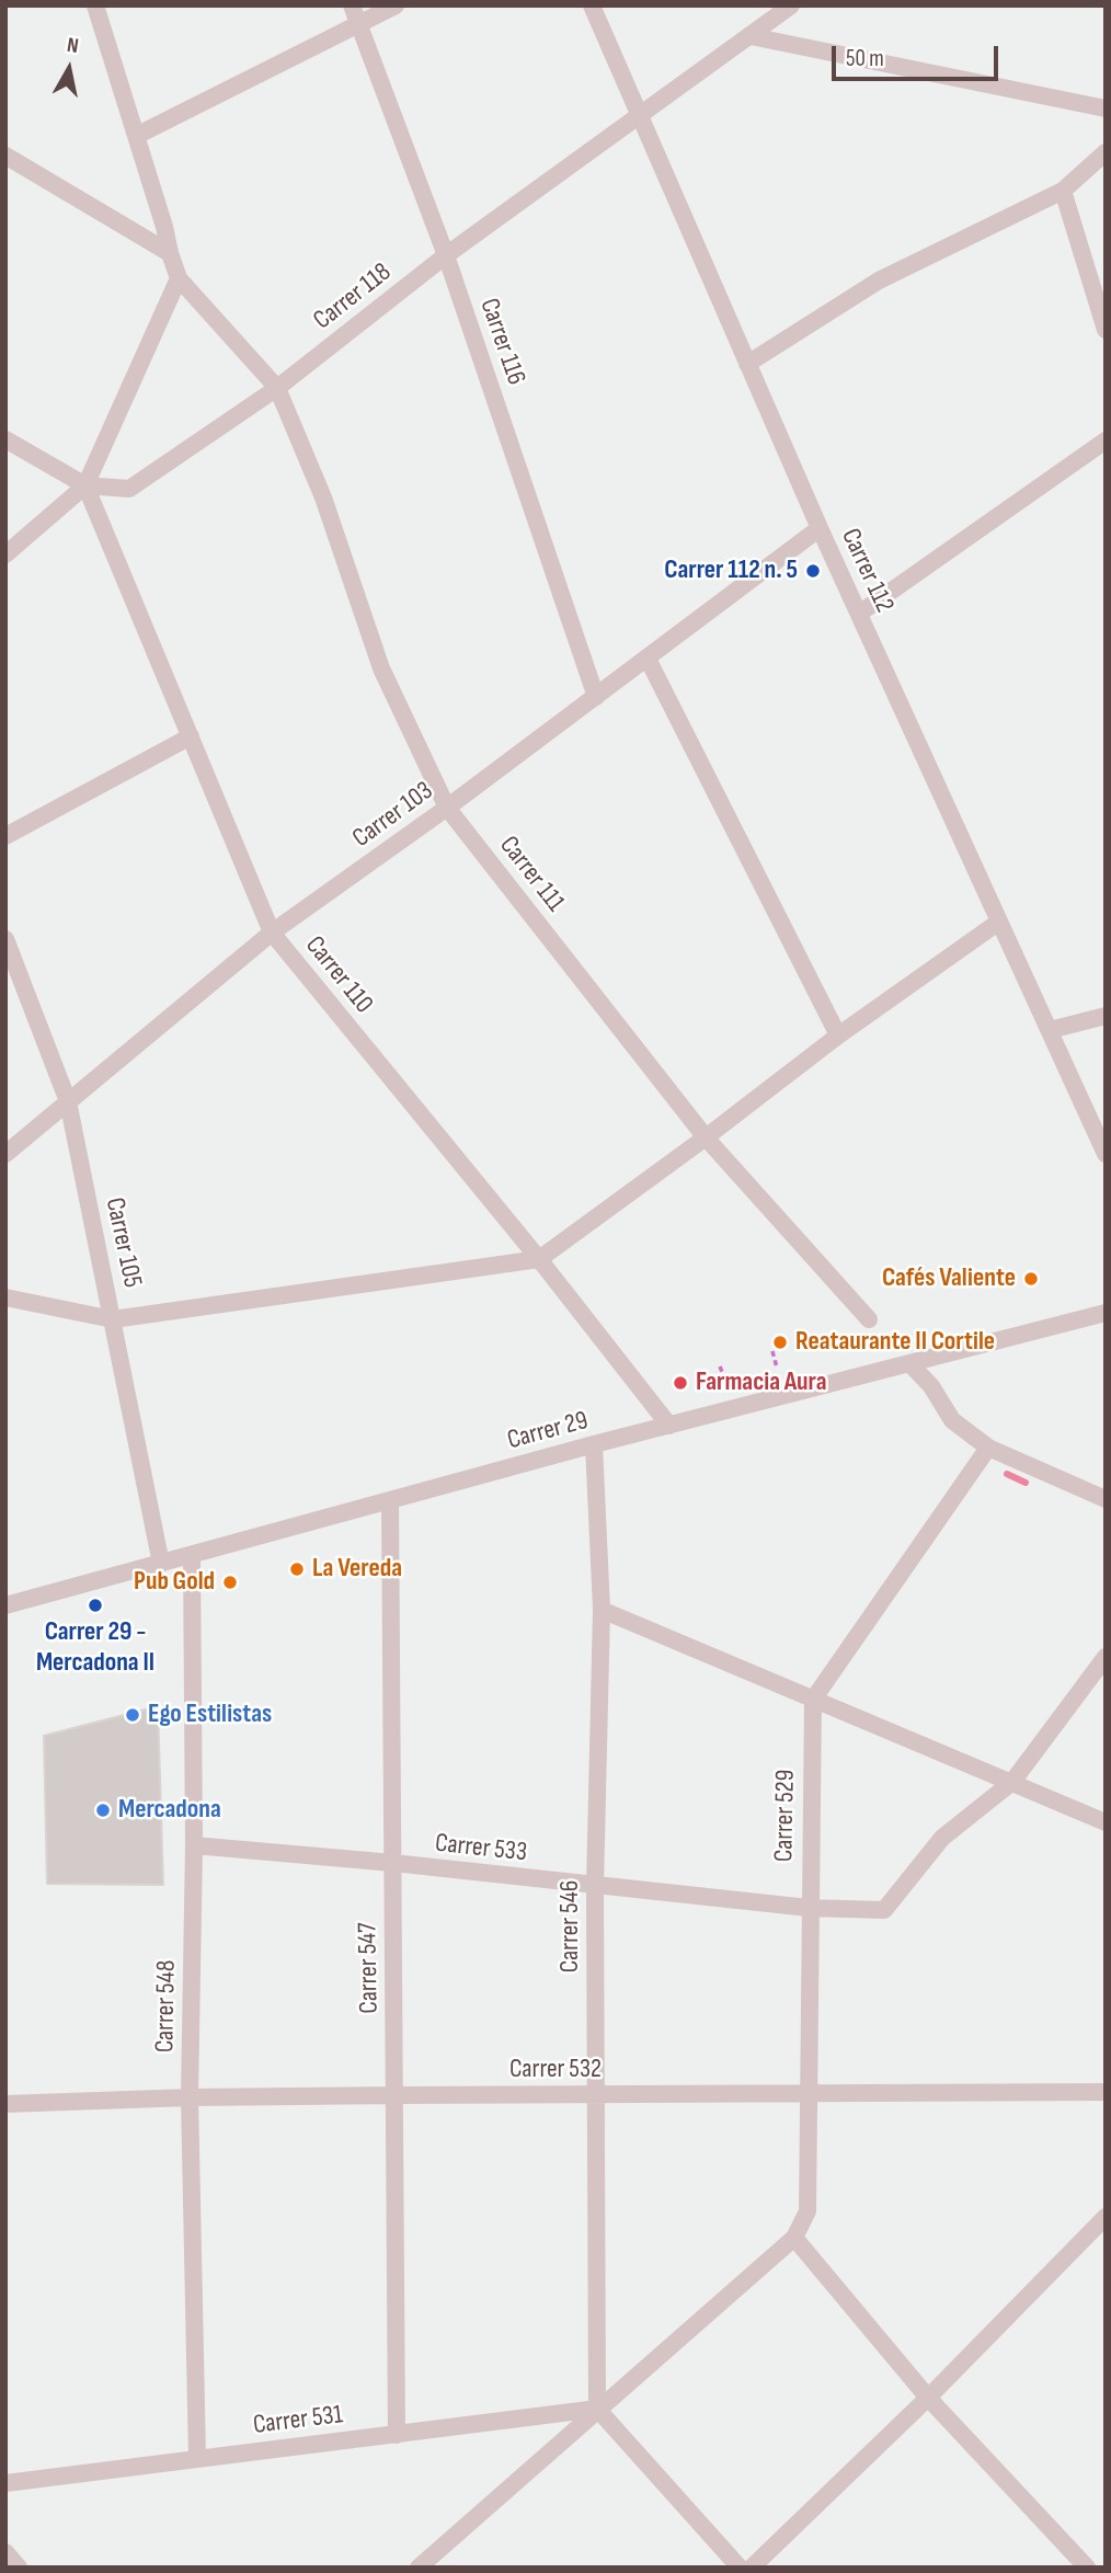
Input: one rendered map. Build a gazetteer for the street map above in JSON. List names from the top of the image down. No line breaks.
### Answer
{"streets":{"street":["Carrer 118","Carrer 116","Carrer 112","Carrer 103","Carrer 111","Carrer 110","Carrer 105","Carrer 29","Carrer 529","Carrer 533","Carrer 546","Carrer 547","Carrer 548","Carrer 532","Carrer 531"]},"crossings":[["Carrer 118","Carrer 116"],["Carrer 118","Carrer 112"],["Carrer 118","Carrer 111"],["Carrer 118","Carrer 110"],["Carrer 116","Carrer 103"],["Carrer 112","Carrer 103"],["Carrer 103","Carrer 111"],["Carrer 103","Carrer 110"],["Carrer 103","Carrer 105"],["Carrer 110","Carrer 29"],["Carrer 105","Carrer 29"],["Carrer 29","Carrer 546"],["Carrer 29","Carrer 547"],["Carrer 29","Carrer 548"],["Carrer 529","Carrer 533"],["Carrer 529","Carrer 532"],["Carrer 533","Carrer 546"],["Carrer 533","Carrer 547"],["Carrer 533","Carrer 548"],["Carrer 546","Carrer 532"],["Carrer 546","Carrer 531"],["Carrer 547","Carrer 532"],["Carrer 547","Carrer 531"],["Carrer 548","Carrer 532"],["Carrer 548","Carrer 531"]],"places":["Carrer 112 n. 5","Cafés Valiente","Reataurante II Cortile","Farmacia Aura","La Vereda","Pub Gold","Carrer 29 - Mercadona II","Ego Estilistas","Mercadona"],"scale_bar":"50 m","north":"top"}
